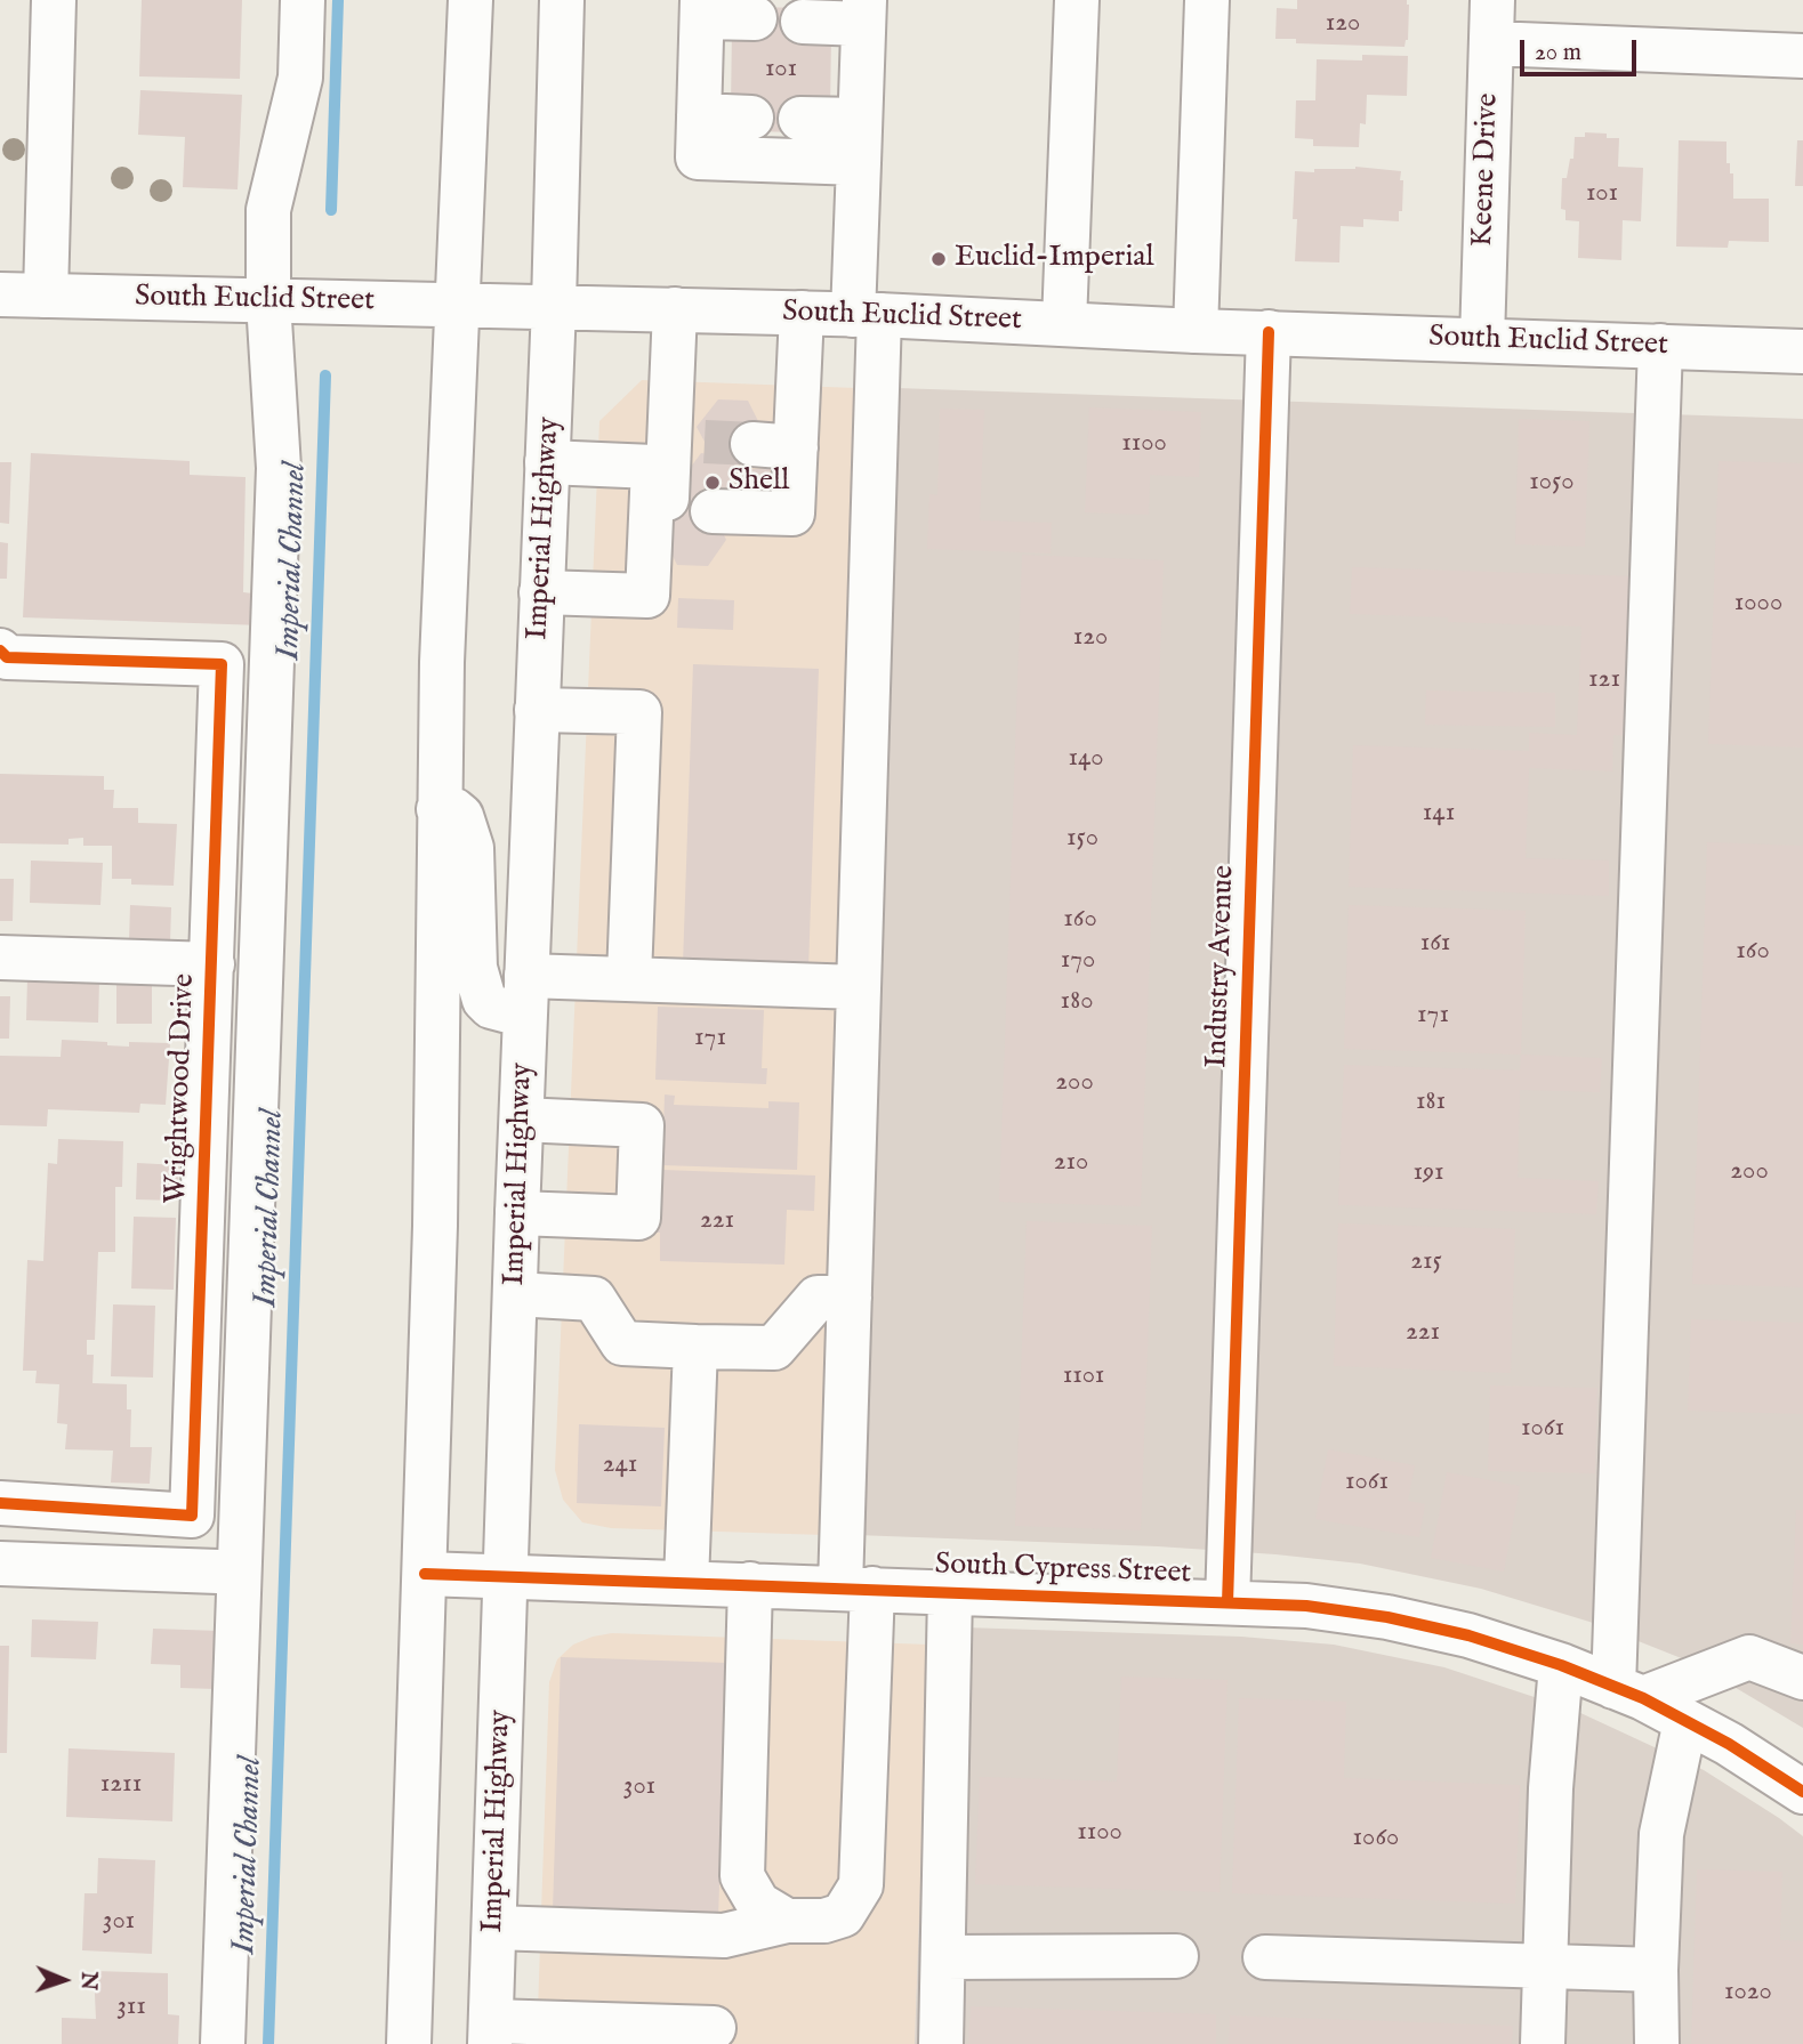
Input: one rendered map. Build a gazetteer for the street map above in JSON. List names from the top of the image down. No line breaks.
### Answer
{"streets":{"main road":["Keene Drive","South Euclid Street","Imperial Highway","Industry Avenue","Wrightwood Drive","South Cypress Street"]},"crossings":[["Keene Drive","South Euclid Street"],["South Euclid Street","Imperial Highway"],["South Euclid Street","Industry Avenue"],["Imperial Highway","South Cypress Street"],["Industry Avenue","South Cypress Street"]],"water":["Imperial Channel"],"places":["Euclid-Imperial","Shell"],"house_numbers":["120","101","101","1100","1050","1000","120","121","140","141","150","160","161","160","170","180","171","171","200","181","210","200","191","221","215","221","1101","1061","241","1061","1211","301","1100","1060","301","1020","311"],"scale_bar":"20 m","north":"right"}
